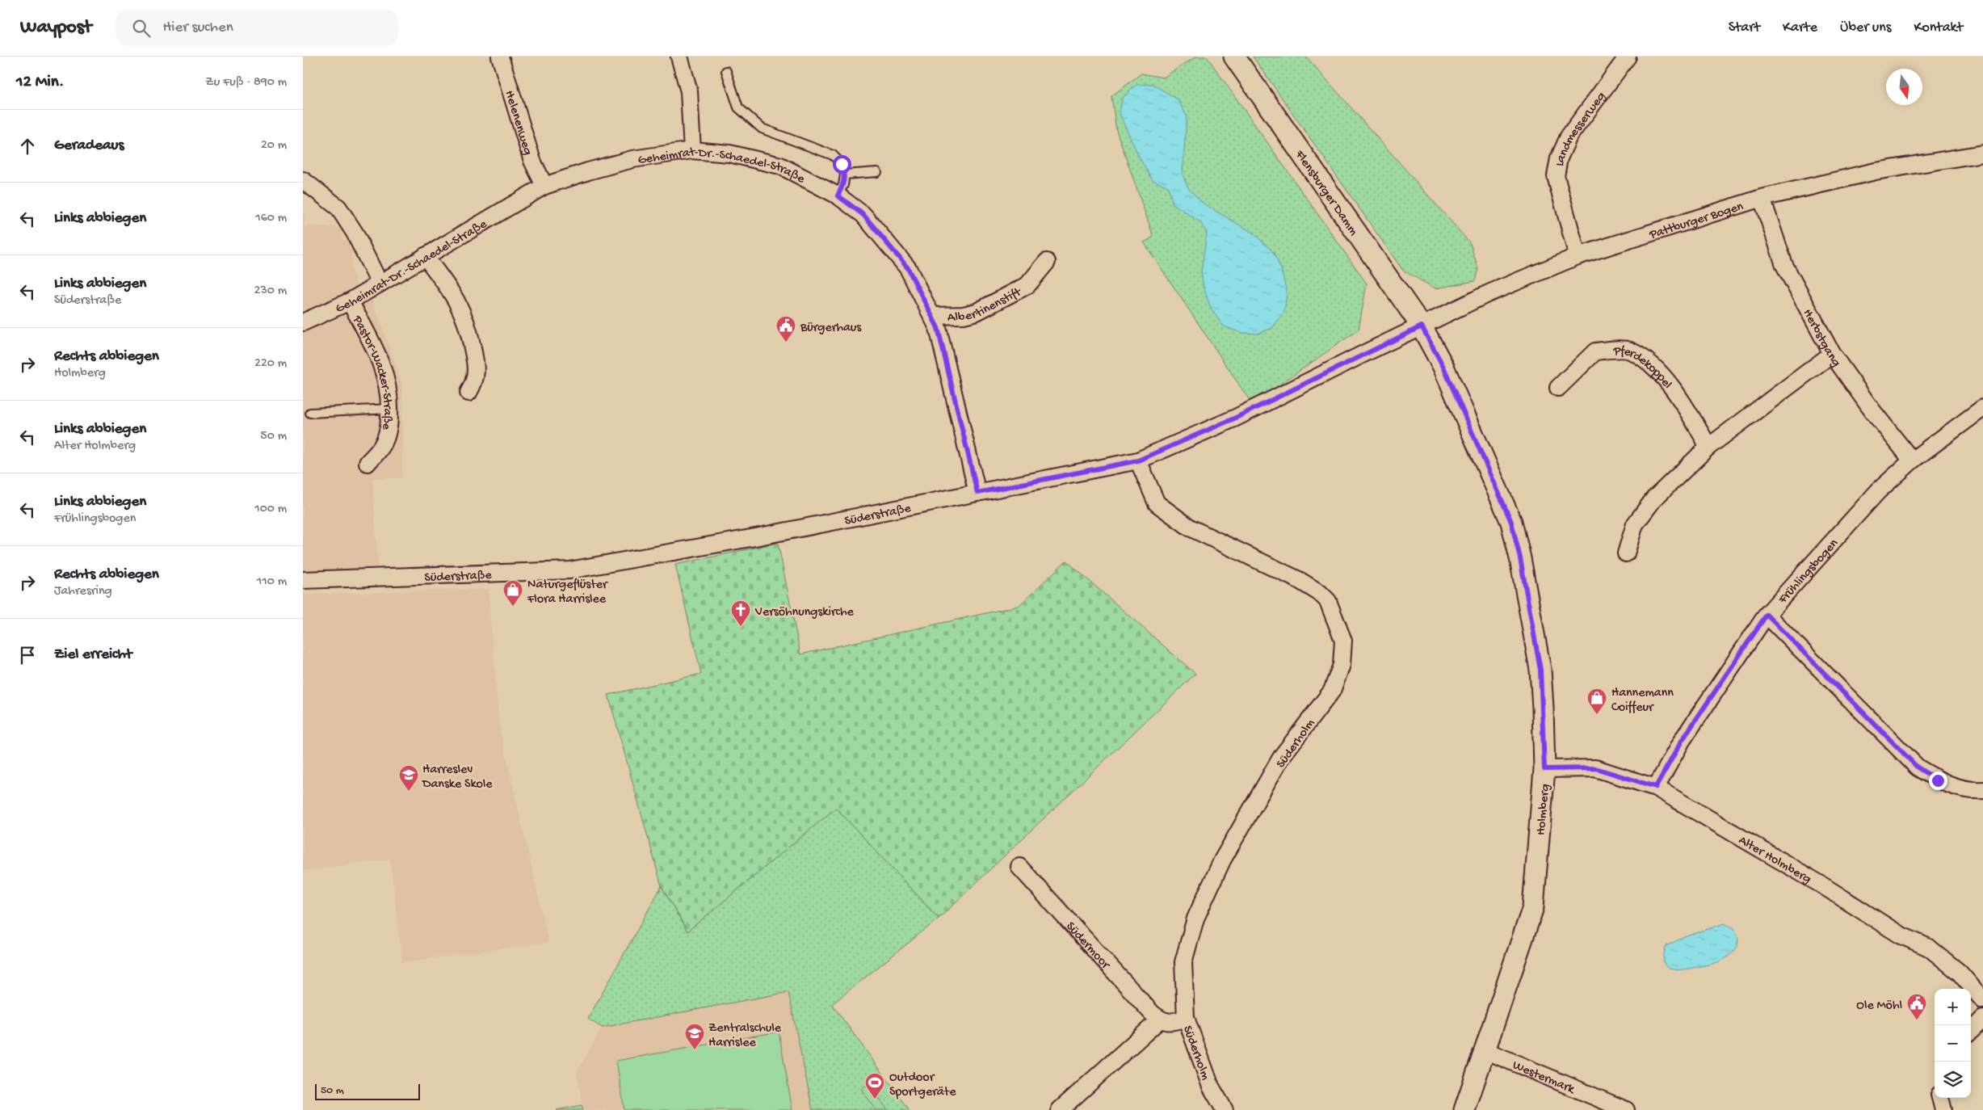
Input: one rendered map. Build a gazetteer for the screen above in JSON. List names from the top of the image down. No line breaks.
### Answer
{"streets":{"street":["Helenenweg","Landmesserweg","Geheimrat-Dr.-Schaedel-Straße","Flensburger Damm","Pattburger Bogen","Albertinenstift","Herbstgang","Pferdekoppel","Pastor-Wacker-Straße","Süderstraße","Frühlingsbogen","Süderholm","Holmberg","Alter Holmberg","Südermoor","Westermark"]},"crossings":[["Helenenweg","Geheimrat-Dr.-Schaedel-Straße"],["Landmesserweg","Pattburger Bogen"],["Geheimrat-Dr.-Schaedel-Straße","Albertinenstift"],["Geheimrat-Dr.-Schaedel-Straße","Pastor-Wacker-Straße"],["Geheimrat-Dr.-Schaedel-Straße","Süderstraße"],["Flensburger Damm","Pattburger Bogen"],["Flensburger Damm","Süderstraße"],["Flensburger Damm","Holmberg"],["Pattburger Bogen","Herbstgang"],["Pattburger Bogen","Süderstraße"],["Pattburger Bogen","Holmberg"],["Herbstgang","Frühlingsbogen"],["Süderstraße","Süderholm"],["Süderstraße","Holmberg"],["Frühlingsbogen","Alter Holmberg"],["Holmberg","Alter Holmberg"],["Holmberg","Westermark"]],"places":{"public building":["Bürgerhaus","Ole Möhl"],"shop":["Naturgeflüster Flora Harrislee","Hannemann Coiffeur"],"church":["Versöhnungskirche"],"school or university":["Harreslev Danske Skole","Zentralschule Harrislee"],"sports":["Outdoor Sportgeräte"]},"scale_bar":"50 m","north":"bottom","page":{"header":"Waypost","search":"Hier suchen","nav":["Start","Karte","Über uns","Kontakt"],"heading":["12 Min.","Zu Fuß · 890 m"],"list":[["Geradeaus","20 m"],["Links abbiegen","160 m"],["Links abbiegen","Süderstraße","230 m"],["Rechts abbiegen","Holmberg","220 m"],["Links abbiegen","Alter Holmberg","50 m"],["Links abbiegen","Frühlingsbogen","100 m"],["Rechts abbiegen","Jahresring","110 m"],"Ziel erreicht"],"map_buttons":["+","−"],"scale":"50 m"}}
